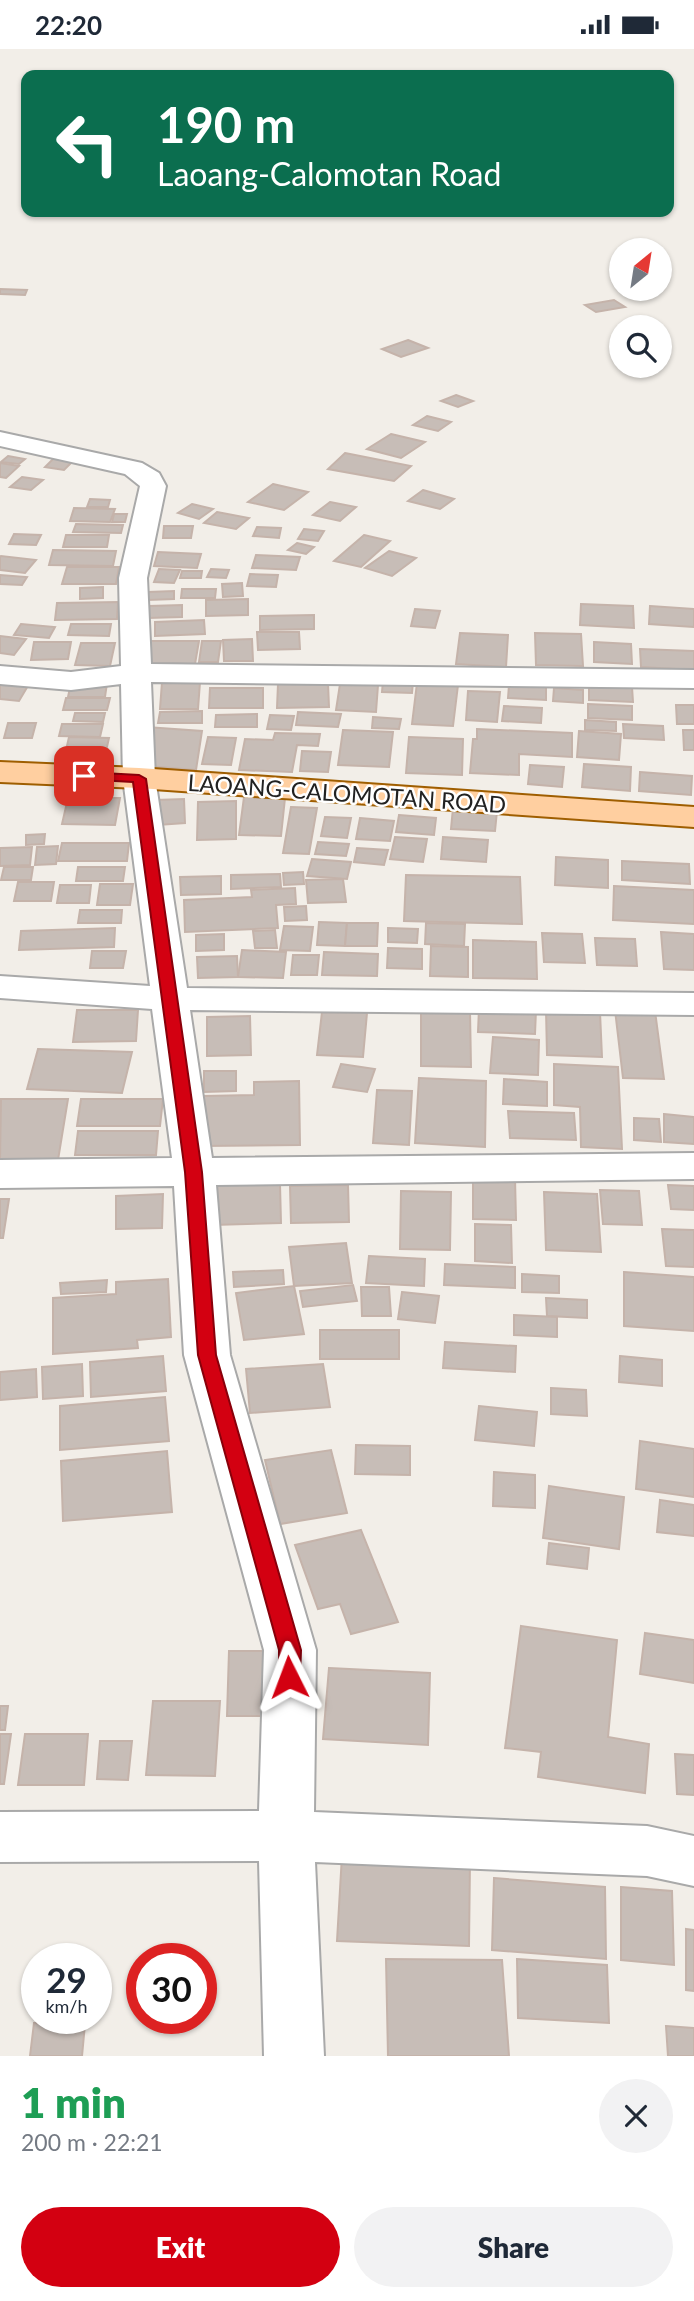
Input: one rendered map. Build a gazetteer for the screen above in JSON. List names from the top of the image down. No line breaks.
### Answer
{"streets":{"main road":["LAOANG-CALOMOTAN ROAD"]},"north":"top right","page":{"status":"22:20","turn":["190 m","Laoang-Calomotan Road"],"speed":"29 km/h","limit":"30","heading":["1 min","200 m · 22:21"],"buttons":["Exit","Share"]}}
